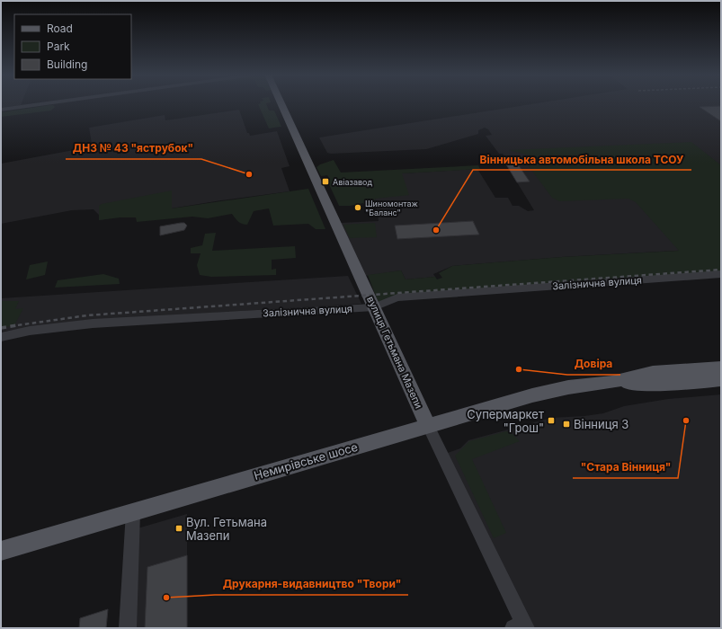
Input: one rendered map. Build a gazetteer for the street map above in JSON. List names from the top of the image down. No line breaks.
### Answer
{"streets":{"main road":["вулиця Гетьмана Мазепи","Немирівське шосе"],"street":["Залізнична вулиця"]},"crossings":[["Залізнична вулиця","вулиця Гетьмана Мазепи"],["вулиця Гетьмана Мазепи","Немирівське шосе"]],"places":{"other":["ДНЗ № 43 \"яструбок\"","Шиномонтаж \"Баланс\"","Вінницька автомобільна школа ТСОУ","Довіра","\"Стара Вінниця\"","Друкарня-видавництво \"Твори\""],"transit":["Авіазавод","Супермаркет \"Грош\"","Вінниця 3","Вул. Гетьмана Мазепи"]},"legend":["Road","Park","Building"]}
